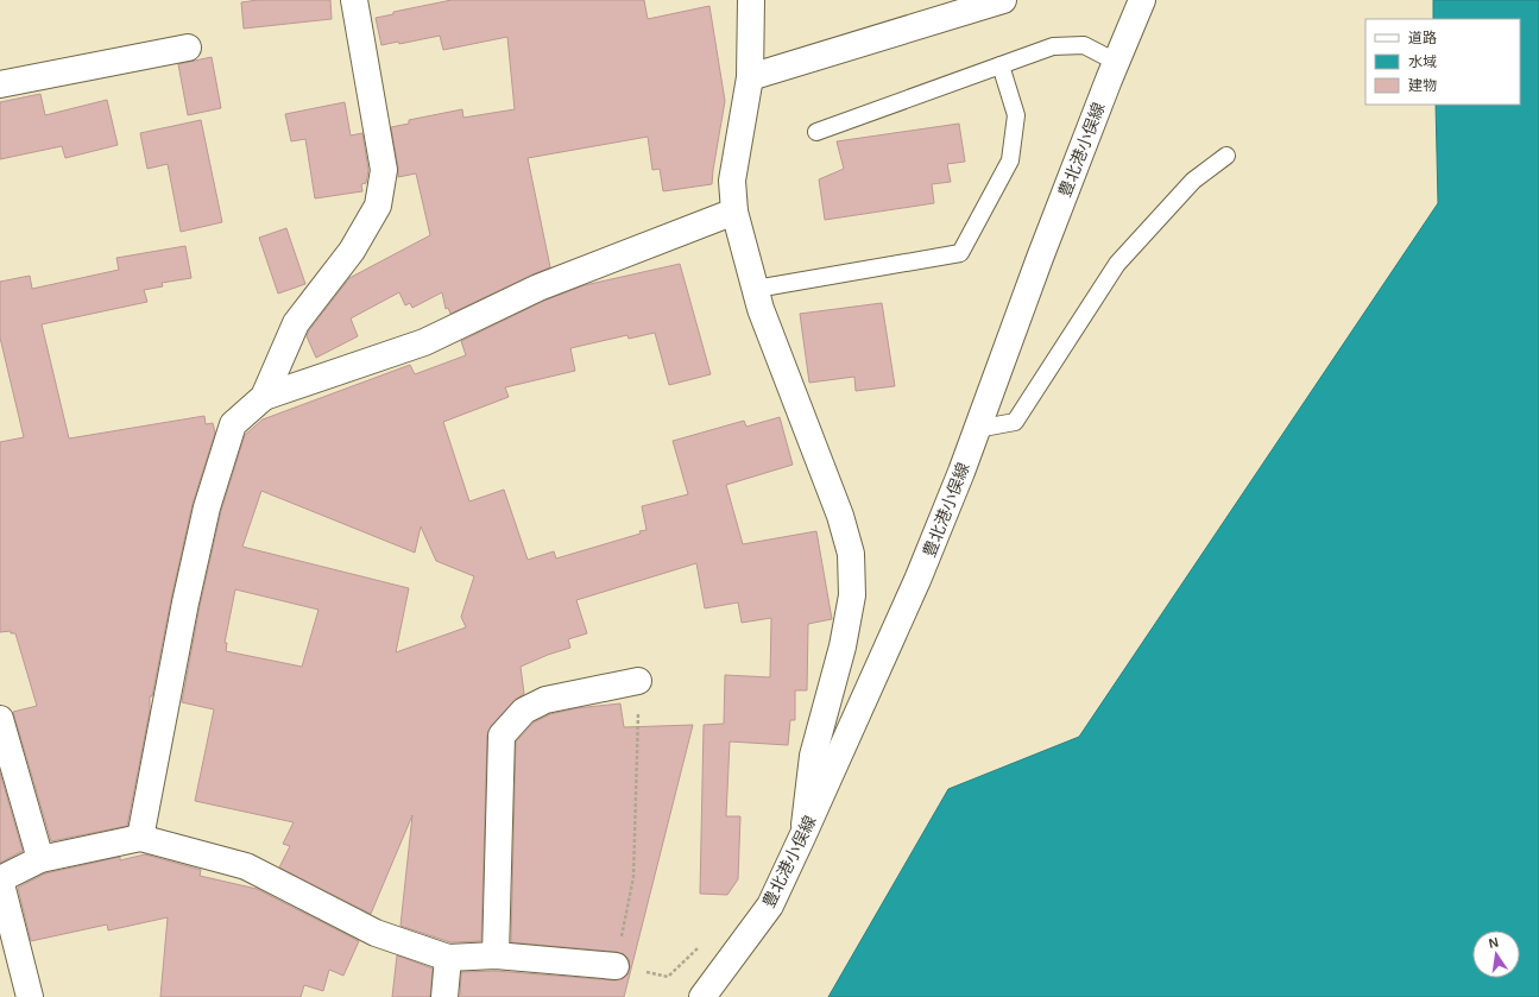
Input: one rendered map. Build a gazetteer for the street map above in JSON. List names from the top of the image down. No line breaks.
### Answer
{"streets":{"street":["豊北港小俣線"]},"legend":["道路","水域","建物"],"north":"top"}
